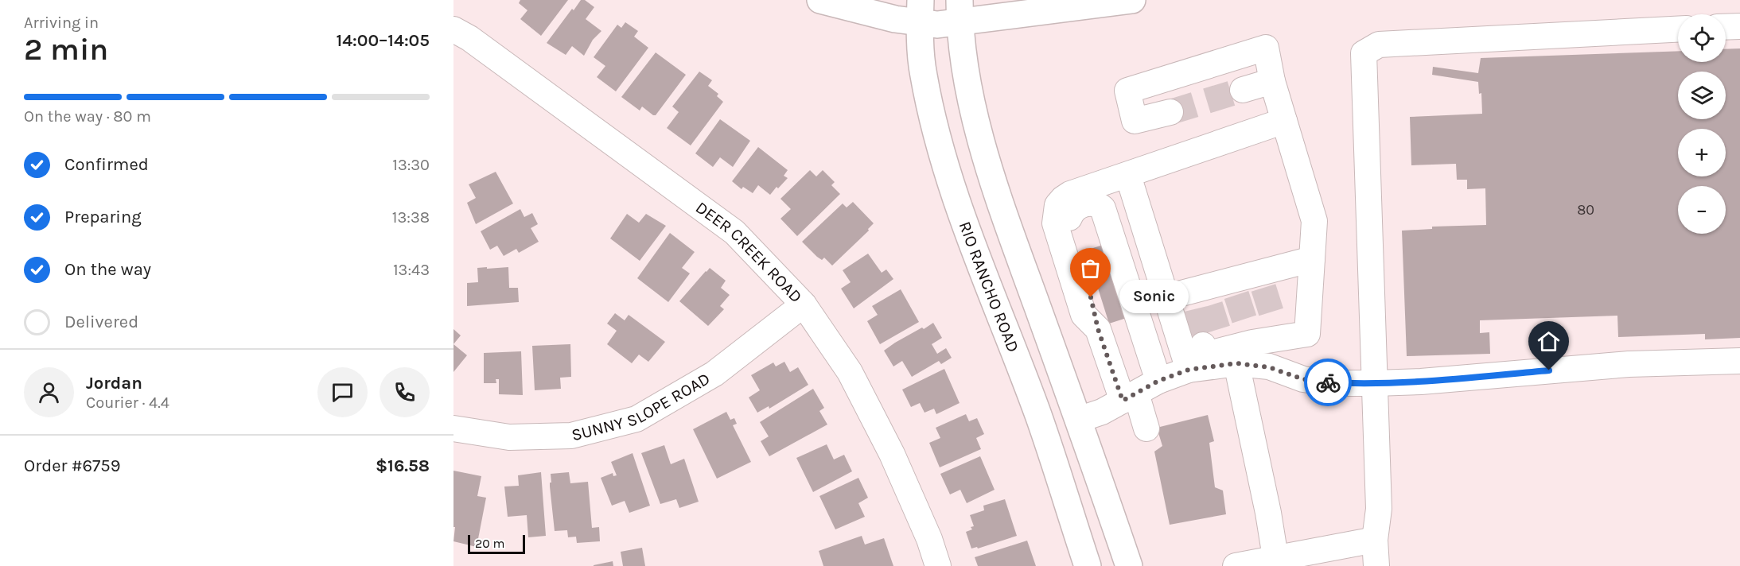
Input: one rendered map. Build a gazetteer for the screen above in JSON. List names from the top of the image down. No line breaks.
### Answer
{"streets":{"main road":["RIO RANCHO ROAD"],"street":["DEER CREEK ROAD","SUNNY SLOPE ROAD"]},"crossings":[["DEER CREEK ROAD","SUNNY SLOPE ROAD"]],"places":["Sonic"],"house_numbers":["80"],"scale_bar":"20 m","page":{"heading":["2 min","Arriving in","14:00–14:05"],"panel":["Jordan","Courier · 4.4","Order #6759","$16.58"],"map_buttons":["+","−"],"bar":"On the way · 80 m","list":[["Confirmed","13:30"],["Preparing","13:38"],["On the way","13:43"],"Delivered"],"bubble":"Sonic","scale":"20 m"}}
